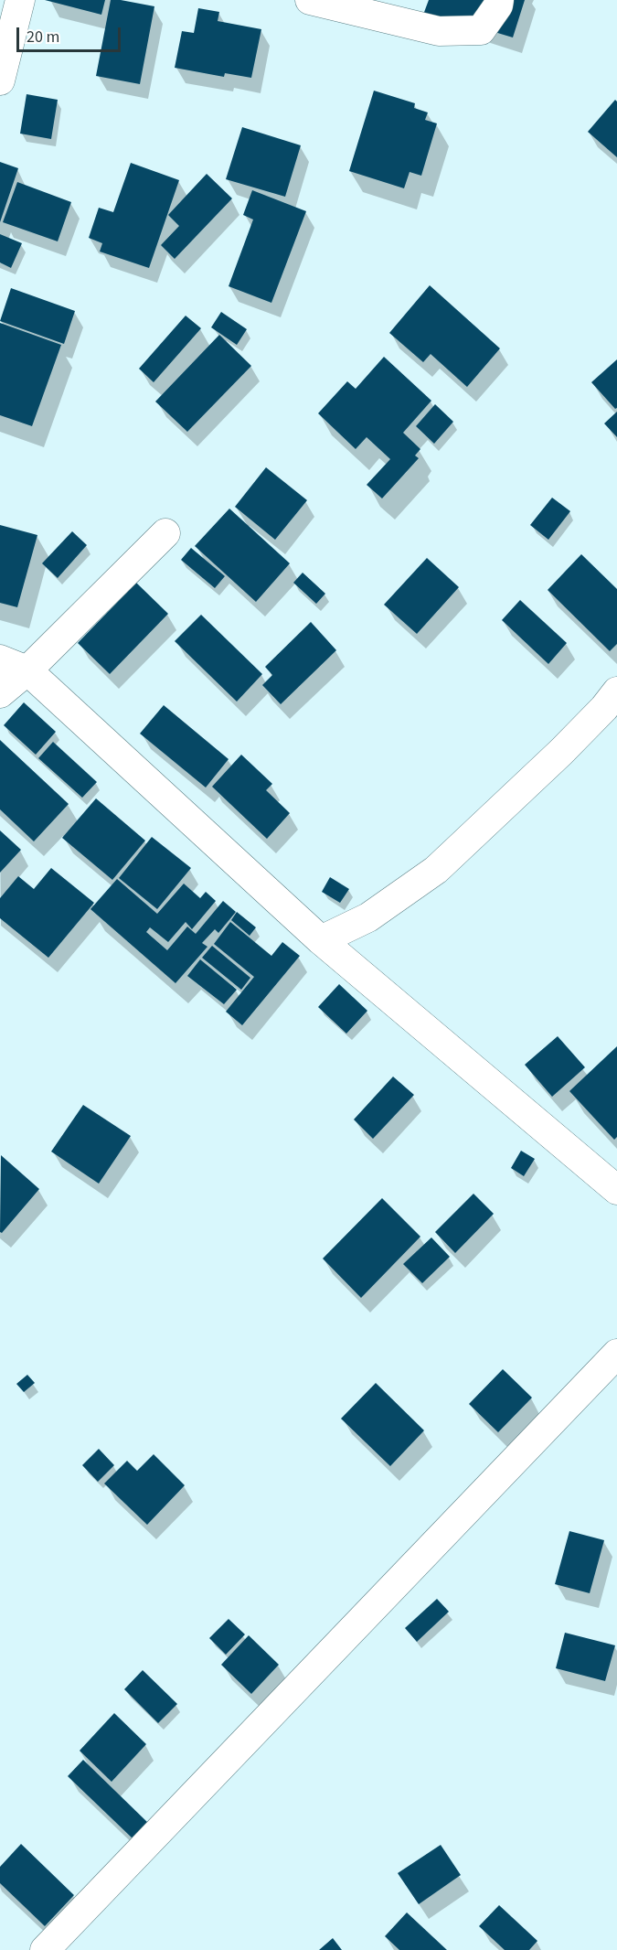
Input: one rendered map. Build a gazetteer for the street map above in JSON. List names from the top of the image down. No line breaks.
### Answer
{"scale_bar":"20 m"}
